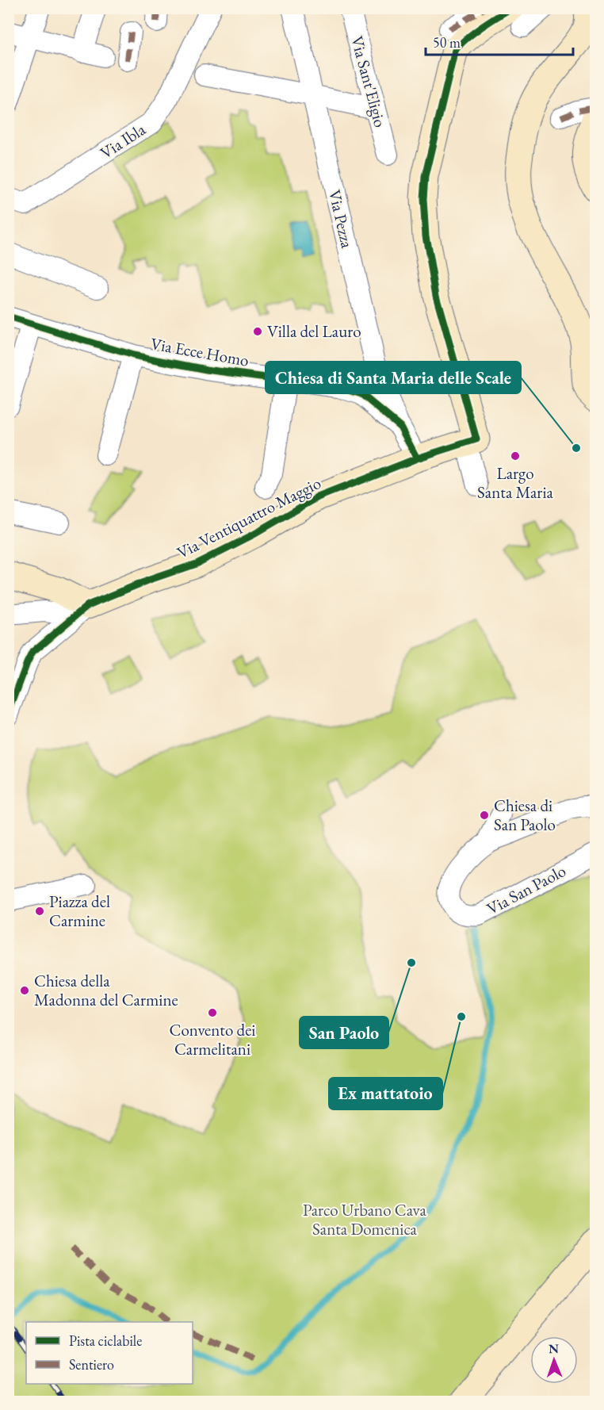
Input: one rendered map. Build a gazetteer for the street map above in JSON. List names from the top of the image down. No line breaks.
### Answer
{"streets":{"street":["Via Sant'Eligio","Via Ibla","Via Pezza","Via Ecce Homo","Via Ventiquattro Maggio","Via San Paolo"]},"crossings":[["Via Pezza","Via Ecce Homo"],["Via Ecce Homo","Via Ventiquattro Maggio"]],"parks":["Parco Urbano Cava Santa Domenica"],"places":["Villa del Lauro","Chiesa di Santa Maria delle Scale","Largo Santa Maria","Chiesa di San Paolo","Piazza del Carmine","San Paolo","Chiesa della Madonna del Carmine","Convento dei Carmelitani","Ex mattatoio"],"legend":["Pista ciclabile","Sentiero"],"scale_bar":"50 m","north":"top"}
